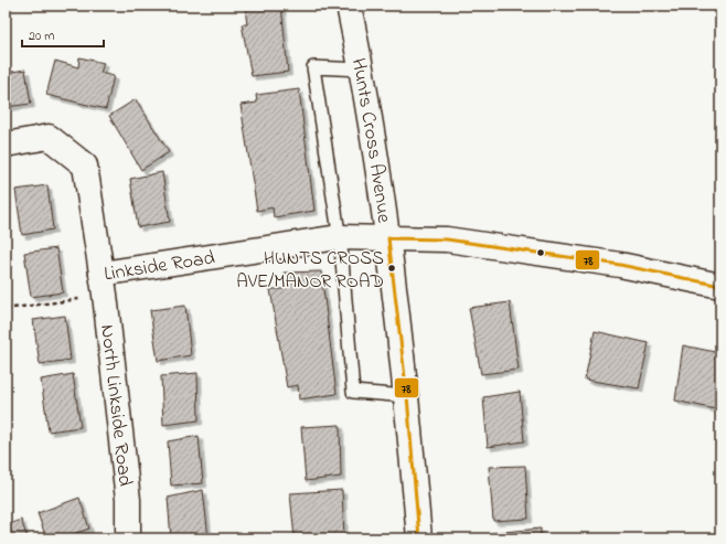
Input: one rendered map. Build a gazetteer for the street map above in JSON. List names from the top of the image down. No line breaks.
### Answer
{"streets":{"street":["Hunts Cross Avenue","Linkside Road","North Linkside Road"]},"crossings":[["Hunts Cross Avenue","Linkside Road"],["Linkside Road","North Linkside Road"]],"places":["HUNTS CROSS AVE/MANOR ROAD"],"lines":["transit line 78"],"scale_bar":"20 m"}
